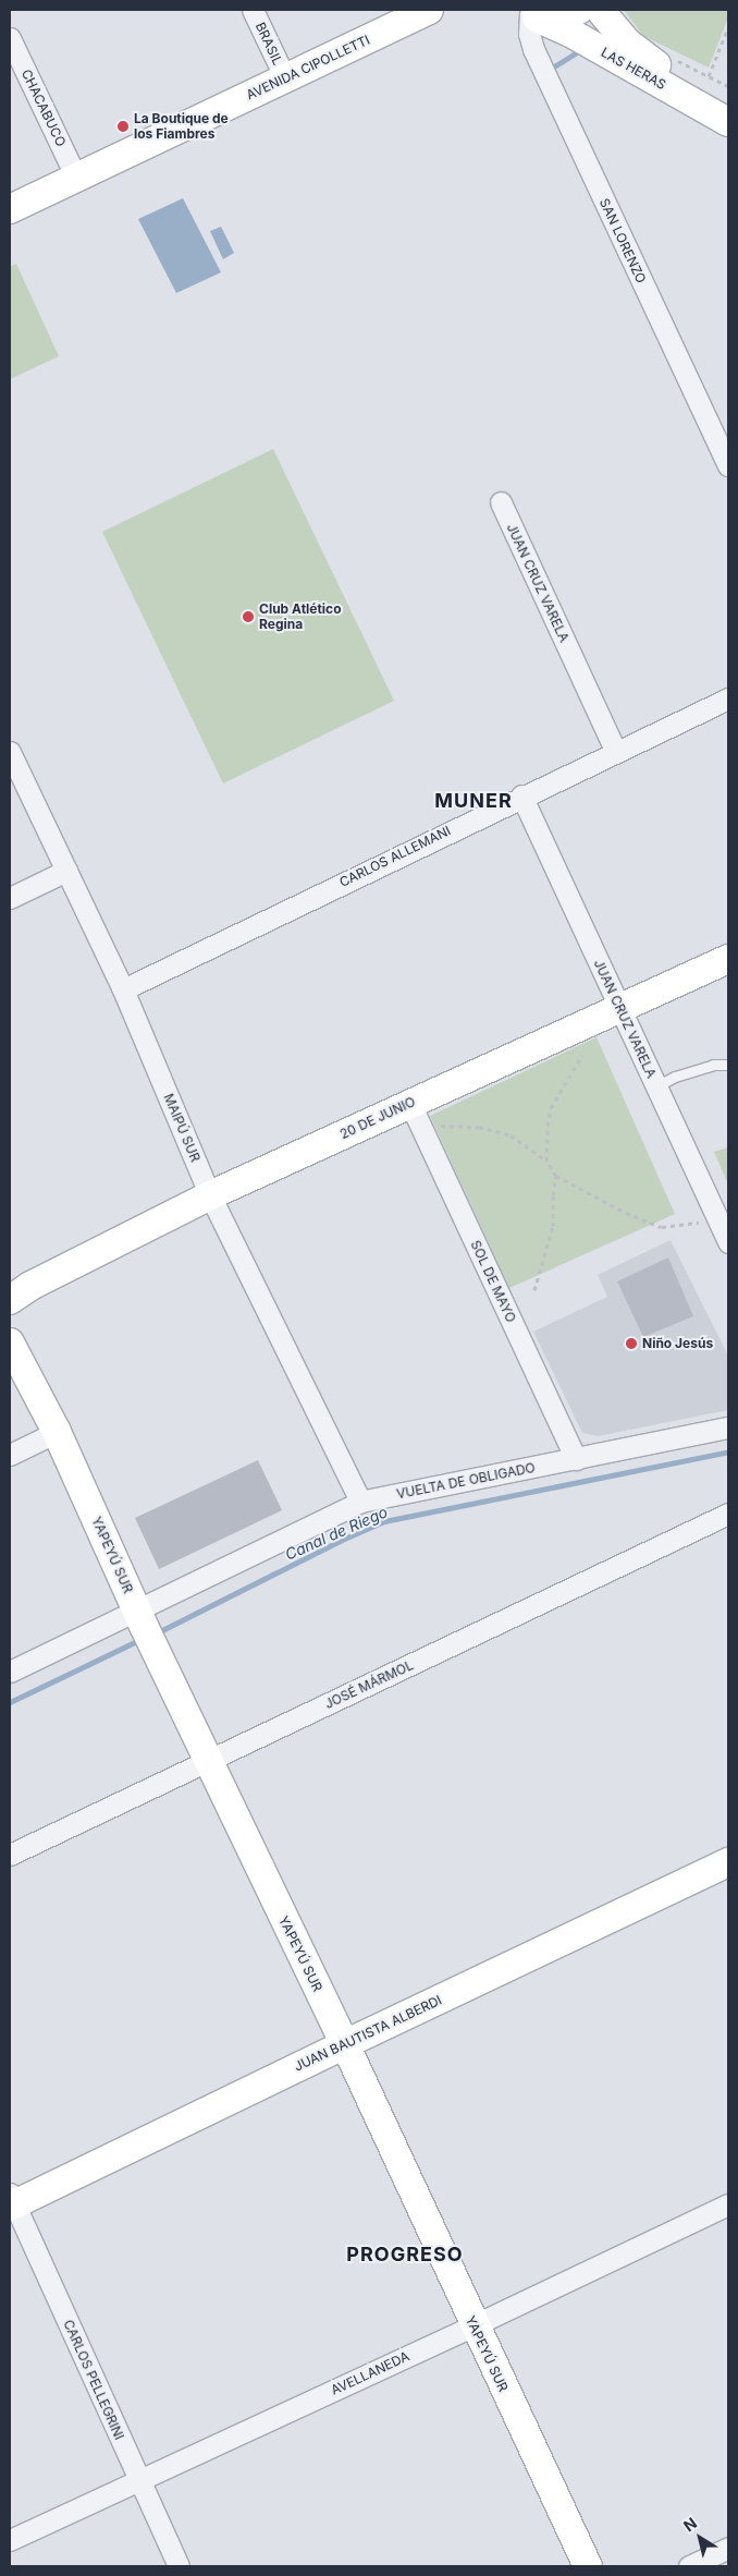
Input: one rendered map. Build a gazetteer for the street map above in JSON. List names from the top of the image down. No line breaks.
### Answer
{"streets":{"street":["BRASIL","AVENIDA CIPOLLETTI","LAS HERAS","CHACABUCO","SAN LORENZO","JUAN CRUZ VARELA","CARLOS ALLEMANI","20 DE JUNIO","MAIPÚ SUR","SOL DE MAYO","VUELTA DE OBLIGADO","YAPEYÚ SUR","JOSÉ MÁRMOL","JUAN BAUTISTA ALBERDI","AVELLANEDA","CARLOS PELLEGRINI"]},"crossings":[["BRASIL","AVENIDA CIPOLLETTI"],["AVENIDA CIPOLLETTI","CHACABUCO"],["LAS HERAS","SAN LORENZO"],["JUAN CRUZ VARELA","CARLOS ALLEMANI"],["JUAN CRUZ VARELA","20 DE JUNIO"],["CARLOS ALLEMANI","MAIPÚ SUR"],["20 DE JUNIO","MAIPÚ SUR"],["20 DE JUNIO","SOL DE MAYO"],["MAIPÚ SUR","VUELTA DE OBLIGADO"],["SOL DE MAYO","VUELTA DE OBLIGADO"],["VUELTA DE OBLIGADO","YAPEYÚ SUR"],["YAPEYÚ SUR","JOSÉ MÁRMOL"],["YAPEYÚ SUR","JUAN BAUTISTA ALBERDI"],["YAPEYÚ SUR","AVELLANEDA"],["JUAN BAUTISTA ALBERDI","CARLOS PELLEGRINI"],["AVELLANEDA","CARLOS PELLEGRINI"]],"districts":["MUNER","PROGRESO"],"water":["Canal de Riego"],"places":["La Boutique de los Fiambres","Club Atlético Regina","Niño Jesús"],"north":"top left"}
